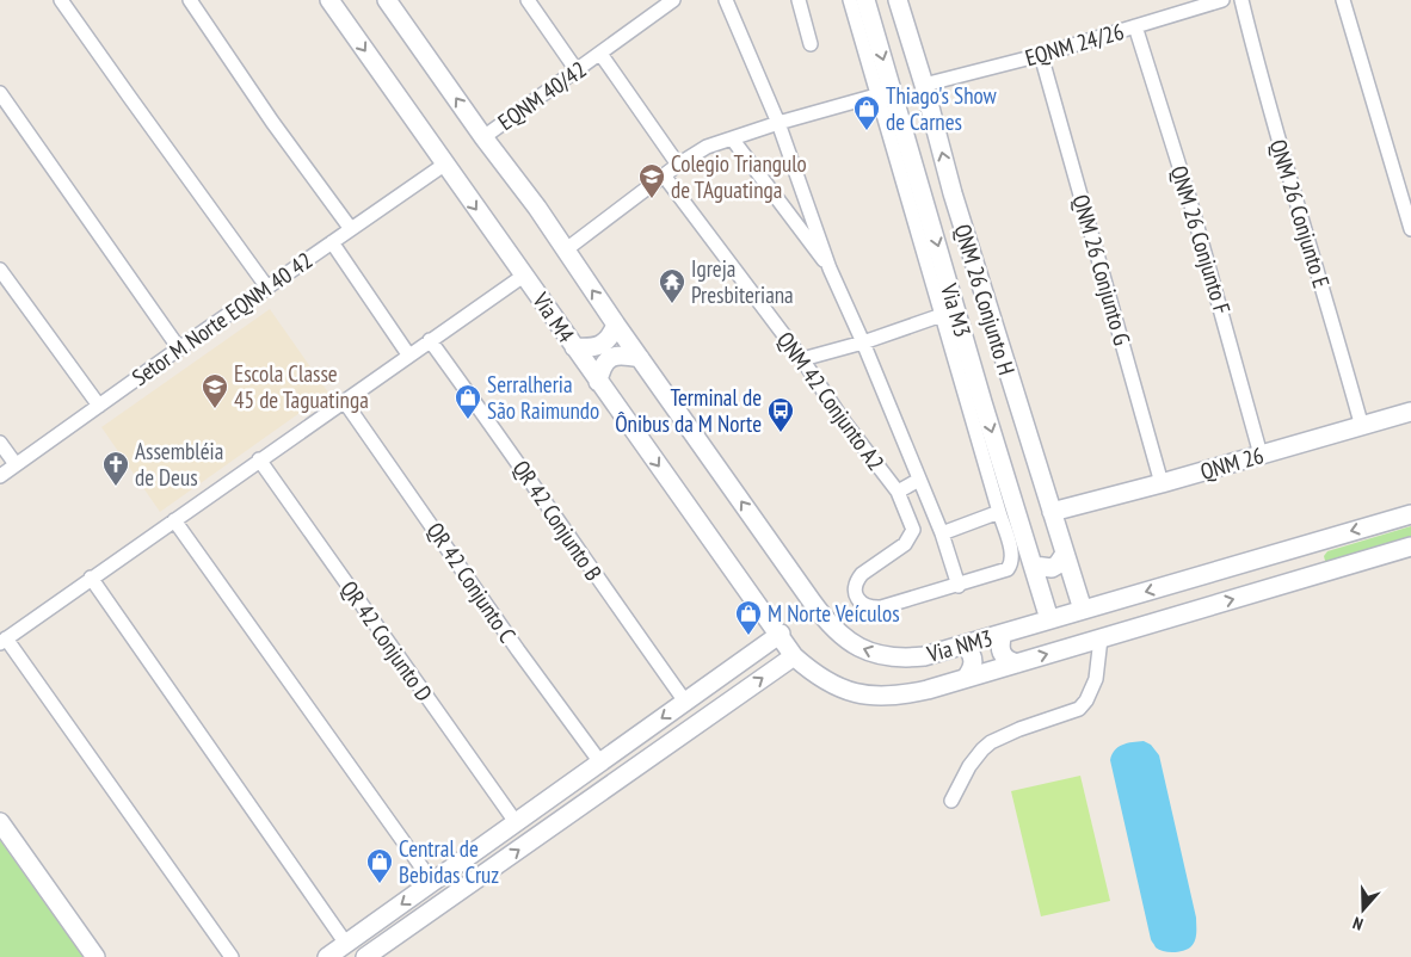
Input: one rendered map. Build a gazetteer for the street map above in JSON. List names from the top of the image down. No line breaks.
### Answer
{"streets":{"main road":["QNM 26 Conjunto H","Via M3","Via M4","QNM 26","Via NM3"],"street":["EQNM 24/26","EQNM 40/42","QNM 26 Conjunto E","QNM 26 Conjunto F","QNM 26 Conjunto G","Setor M Norte EQNM 40 42","QNM 42 Conjunto A2","QR 42 Conjunto B","QR 42 Conjunto C","QR 42 Conjunto D"]},"crossings":[["EQNM 24/26","QNM 26 Conjunto F"],["EQNM 24/26","QNM 26 Conjunto G"],["EQNM 24/26","QNM 26 Conjunto H"],["EQNM 40/42","Via M4"],["QNM 26 Conjunto E","QNM 26"],["QNM 26 Conjunto F","QNM 26"],["QNM 26 Conjunto G","QNM 26"],["QNM 26 Conjunto H","QNM 26"],["Via M3","Via NM3"],["Via M4","Setor M Norte EQNM 40 42"],["Via M4","Via NM3"]],"one_way":["Via M3"],"places":{"shop":["Thiago's Show de Carnes","Serralheria São Raimundo","M Norte Veículos","Central de Bebidas Cruz"],"school or university":["Colegio Triangulo de TAguatinga","Escola Classe 45 de Taguatinga"],"temple":["Igreja Presbiteriana"],"bus stop":["Terminal de Ônibus da M Norte"],"church":["Assembléia de Deus"]},"north":"bottom"}
